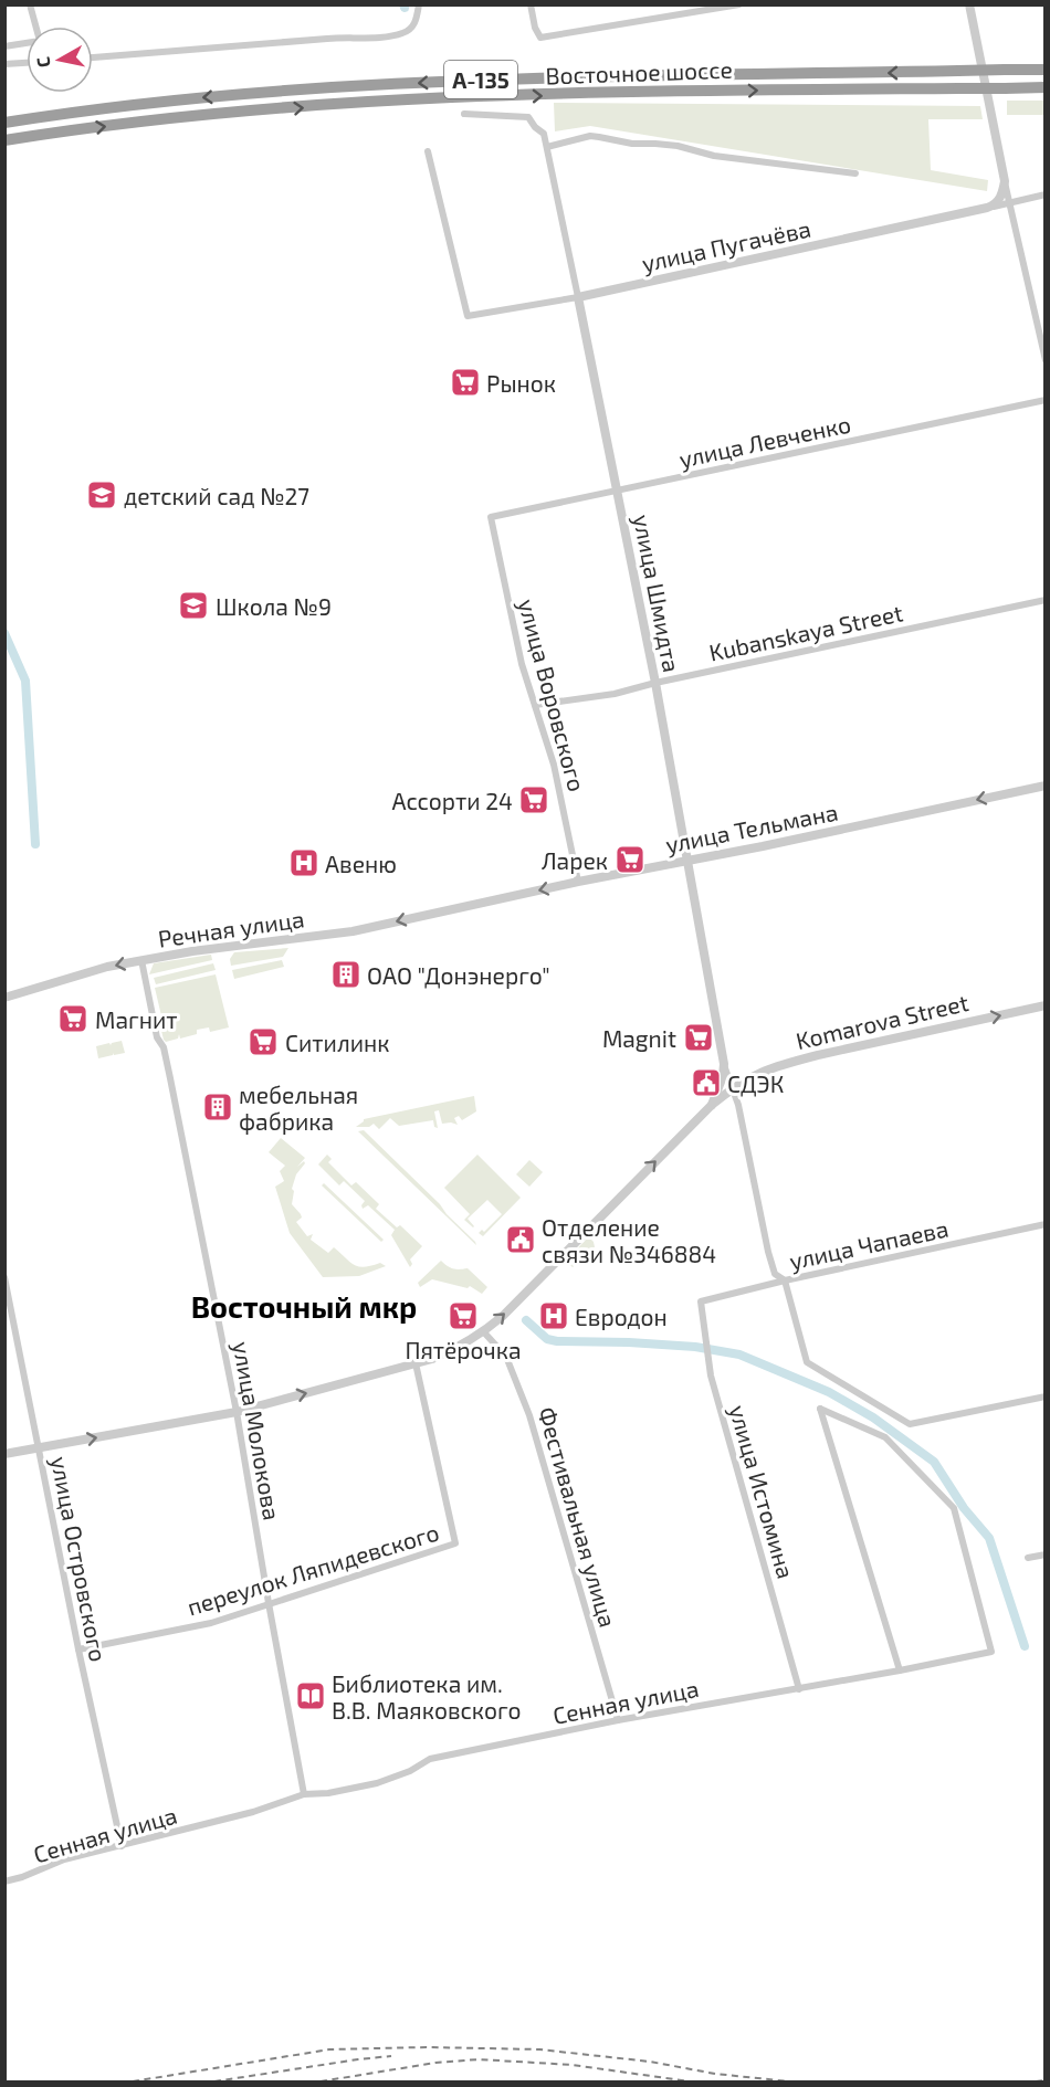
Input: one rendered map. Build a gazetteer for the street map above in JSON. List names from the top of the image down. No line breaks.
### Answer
{"streets":{"highway":["Восточное шоссе","А-135"],"street":["улица Пугачёва","улица Левченко","улица Шмидта","Kubanskaya Street","улица Воровского","улица Тельмана","Речная улица","Komarova Street","улица Чапаева","улица Молокова","улица Истомина","Фестивальная улица","улица Островского","переулок Ляпидевского","Сенная улица"]},"crossings":[["улица Пугачёва","улица Шмидта"],["улица Левченко","улица Шмидта"],["улица Левченко","улица Воровского"],["улица Шмидта","Kubanskaya Street"],["улица Шмидта","улица Тельмана"],["улица Шмидта","Komarova Street"],["улица Шмидта","улица Чапаева"],["Kubanskaya Street","улица Воровского"],["улица Воровского","улица Тельмана"],["улица Тельмана","Речная улица"],["Речная улица","улица Молокова"],["Komarova Street","улица Молокова"],["Komarova Street","Фестивальная улица"],["Komarova Street","улица Островского"],["Komarova Street","переулок Ляпидевского"],["улица Чапаева","улица Истомина"],["улица Молокова","переулок Ляпидевского"],["улица Молокова","Сенная улица"],["улица Истомина","Сенная улица"],["Фестивальная улица","Сенная улица"],["улица Островского","переулок Ляпидевского"],["улица Островского","Сенная улица"]],"one_way":["улица Тельмана","Речная улица","Komarova Street"],"districts":["Восточный мкр"],"places":{"supermarket":["Рынок","Ассорти 24","Ларек","Магнит","Magnit","Ситилинк","Пятёрочка"],"school or university":["детский сад №27","Школа №9"],"hospital":["Авеню","Евродон"],"building":["ОАО \"Донэнерго\"","мебельная фабрика"],"public building":["СДЭК","Отделение связи №346884"],"library":["Библиотека им. В.В. Маяковского"]},"north":"left"}
